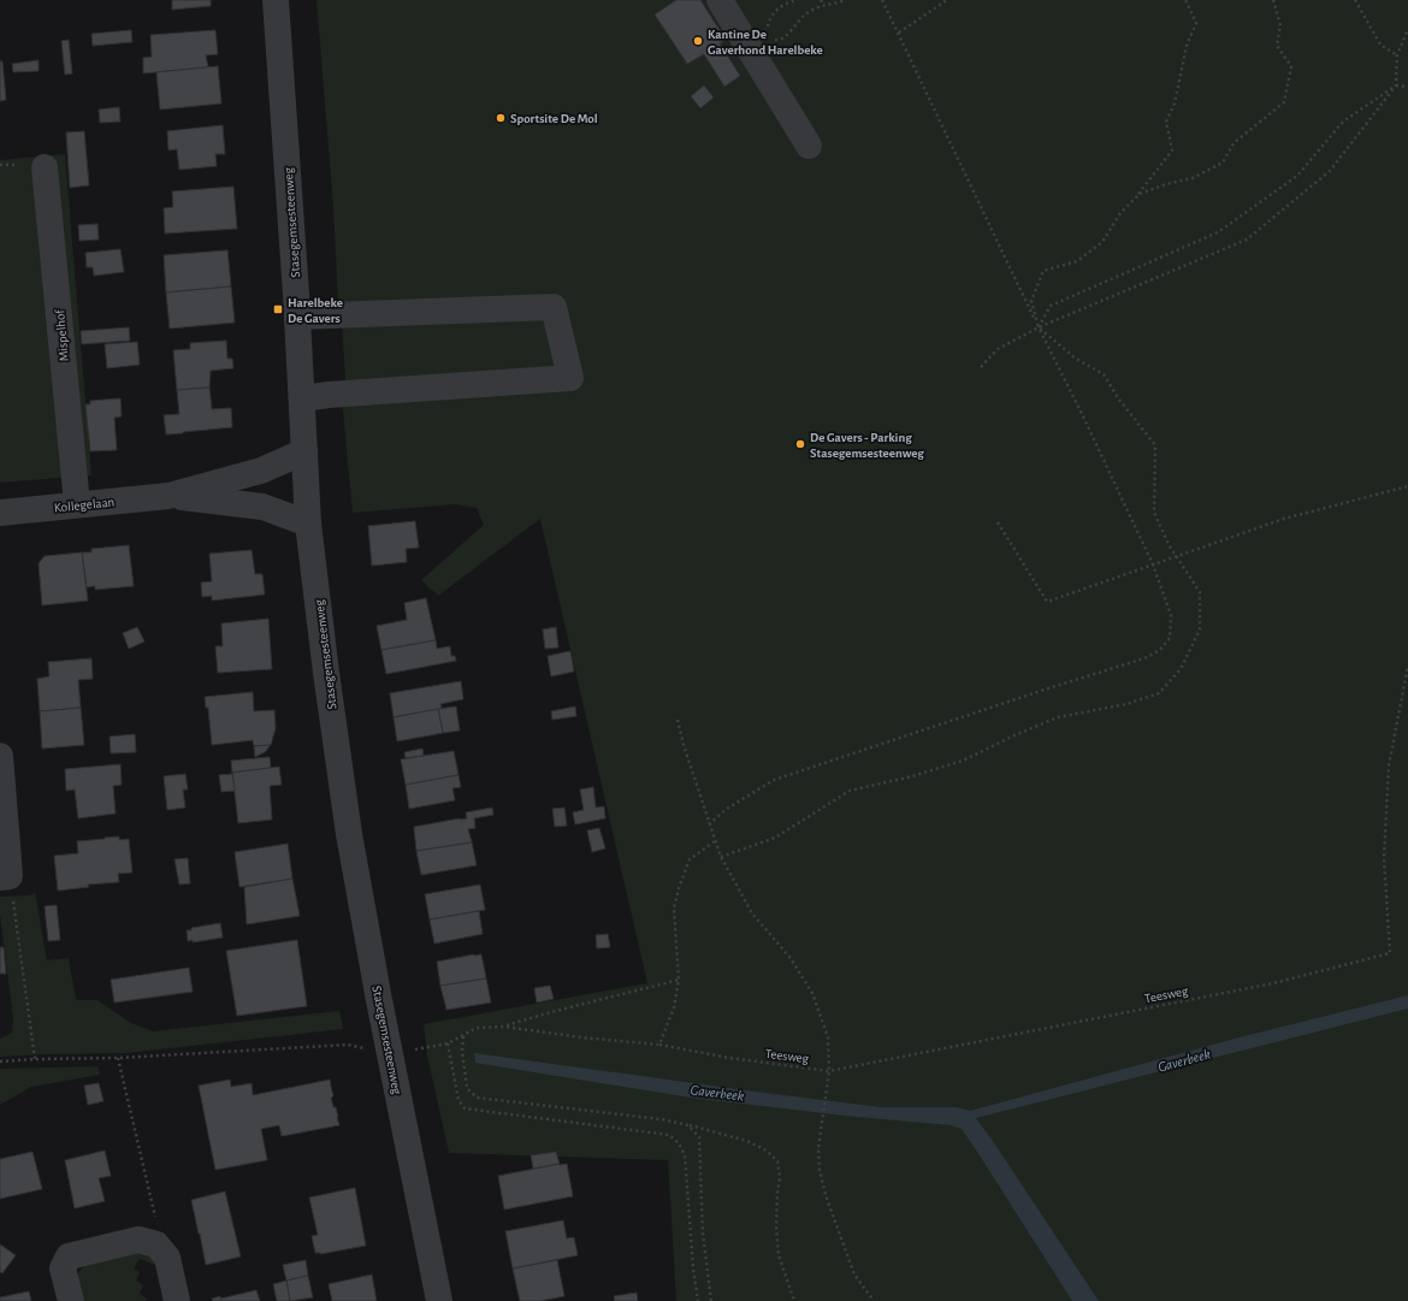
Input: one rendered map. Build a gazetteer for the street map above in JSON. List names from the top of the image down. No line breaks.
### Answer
{"streets":{"street":["Stasegemsesteenweg","Mispelhof","Kollegelaan"],"path":["Teesweg"]},"crossings":[["Stasegemsesteenweg","Kollegelaan"],["Mispelhof","Kollegelaan"]],"water":["Gaverbeek"],"places":{"other":["Kantine De Gaverhond Harelbeke","Sportsite De Mol","De Gavers - Parking Stasegemsesteenweg"],"transit":["Harelbeke De Gavers"]}}
